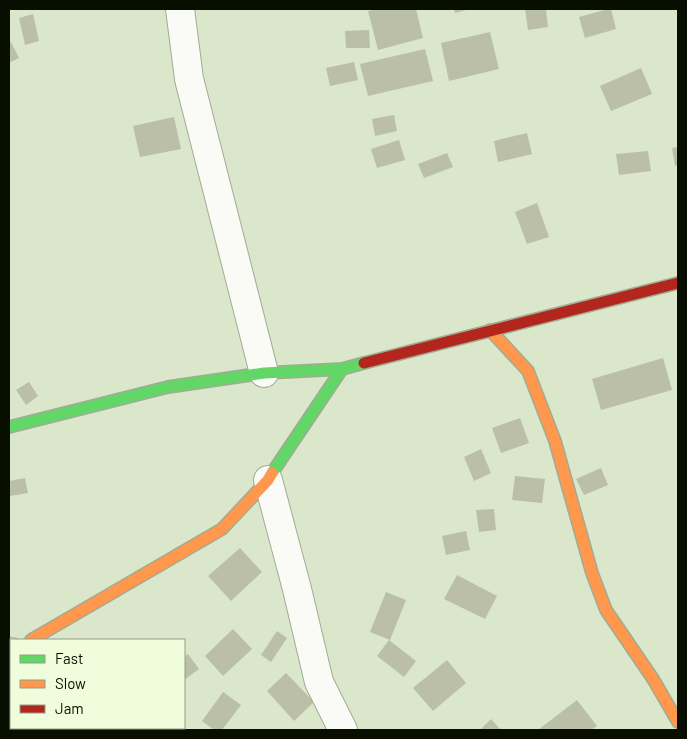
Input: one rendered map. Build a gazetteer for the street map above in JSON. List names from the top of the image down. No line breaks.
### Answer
{"legend":["Fast","Slow","Jam"]}
